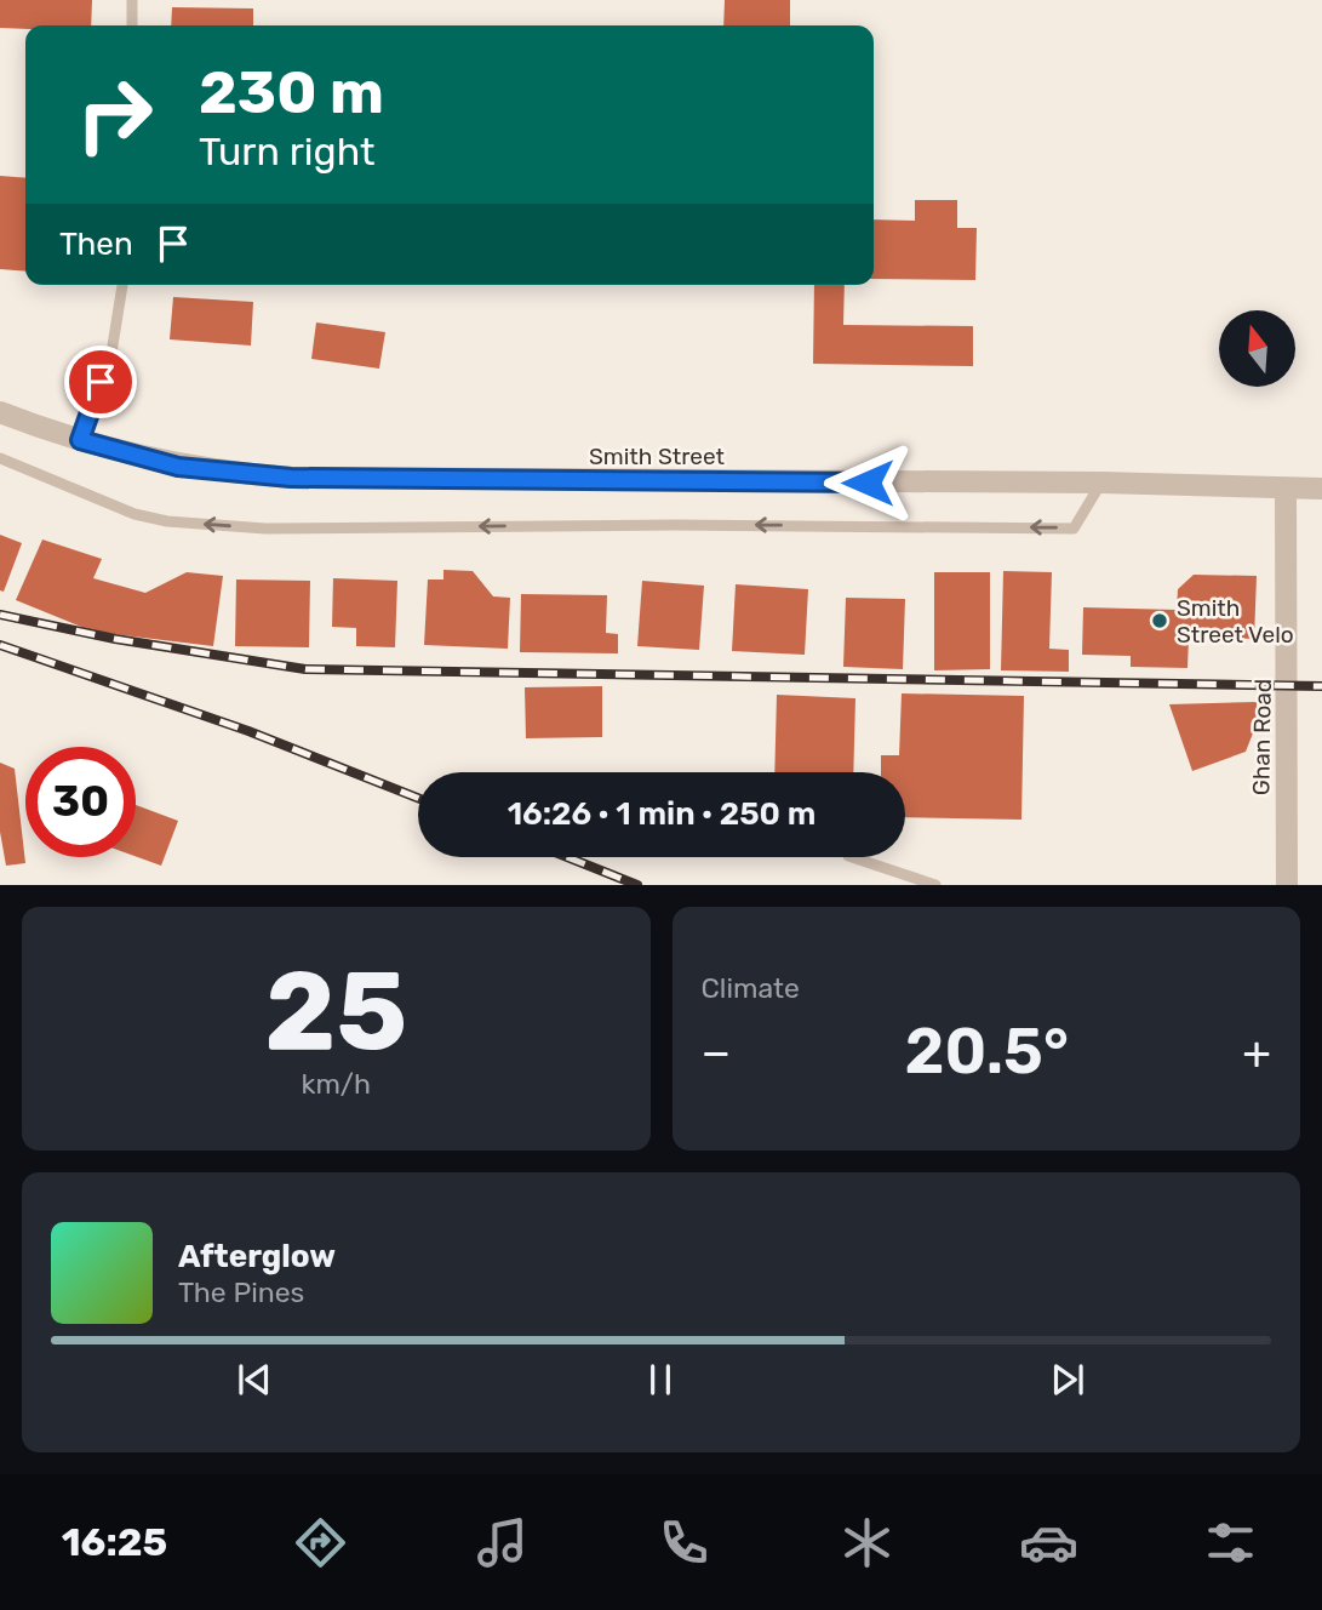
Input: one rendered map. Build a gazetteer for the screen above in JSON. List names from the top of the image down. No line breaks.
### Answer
{"streets":{"street":["Smith Street","Ghan Road"]},"crossings":[["Smith Street","Ghan Road"]],"places":["Smith Street Velo"],"north":"top","page":{"turn":["230 m","Turn right"],"then":"Then","limit":"30","trip":"16:26 · 1 min · 250 m","tile":[["25","km/h"],"Climate"],"heat":["−","20.5°","+"],"song":["Afterglow","The Pines"],"tabs":"16:25"}}
